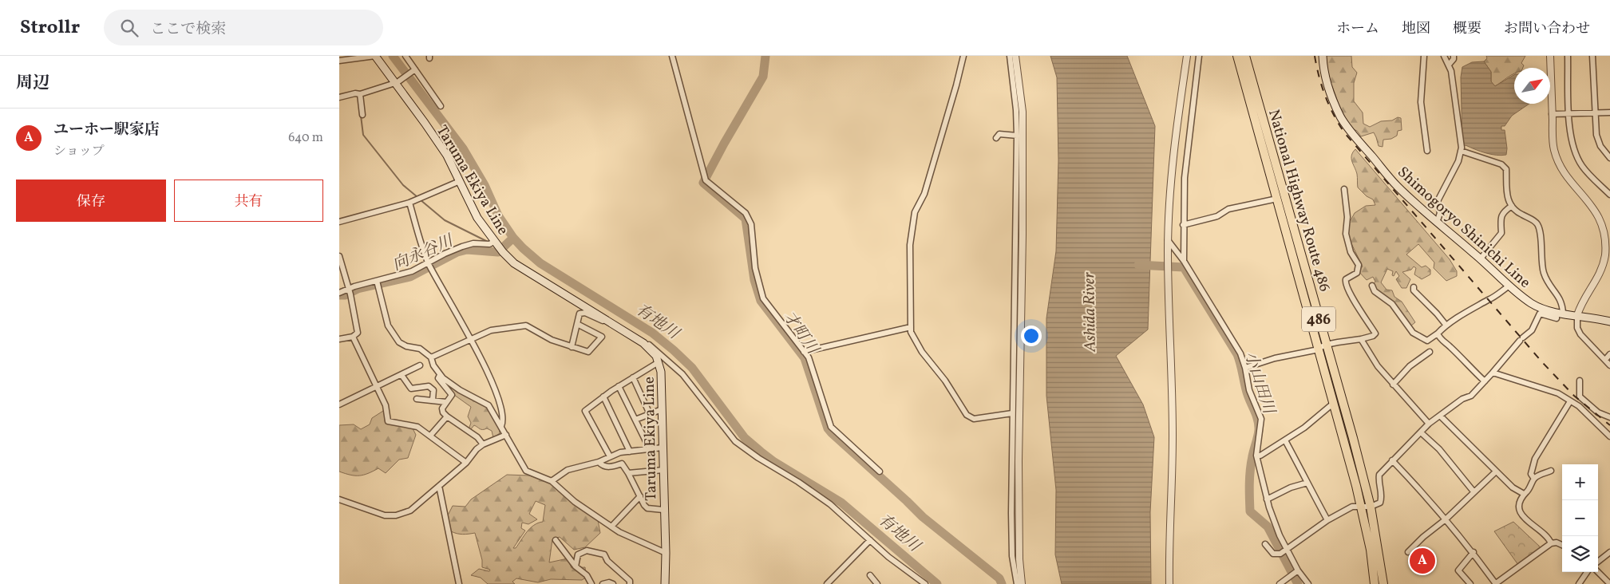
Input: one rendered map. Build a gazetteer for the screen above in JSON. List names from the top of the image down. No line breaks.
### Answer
{"streets":{"highway":["National Highway Route 486","486"],"main road":["Taruma Ekiya Line","Shimogoryo Shinichi Line"]},"water":["向永谷川","Ashida River","有地川","才町川","小山田川"],"north":"top right","page":{"header":"Strollr","search":"ここで検索","nav":["ホーム","地図","概要","お問い合わせ"],"heading":"周辺","list":[{"mark":"A","name":"ユーホー駅家店","note":"ショップ","value":"640 m"}],"buttons":["保存","共有"],"map_buttons":["+","−"],"pins":"A"}}
